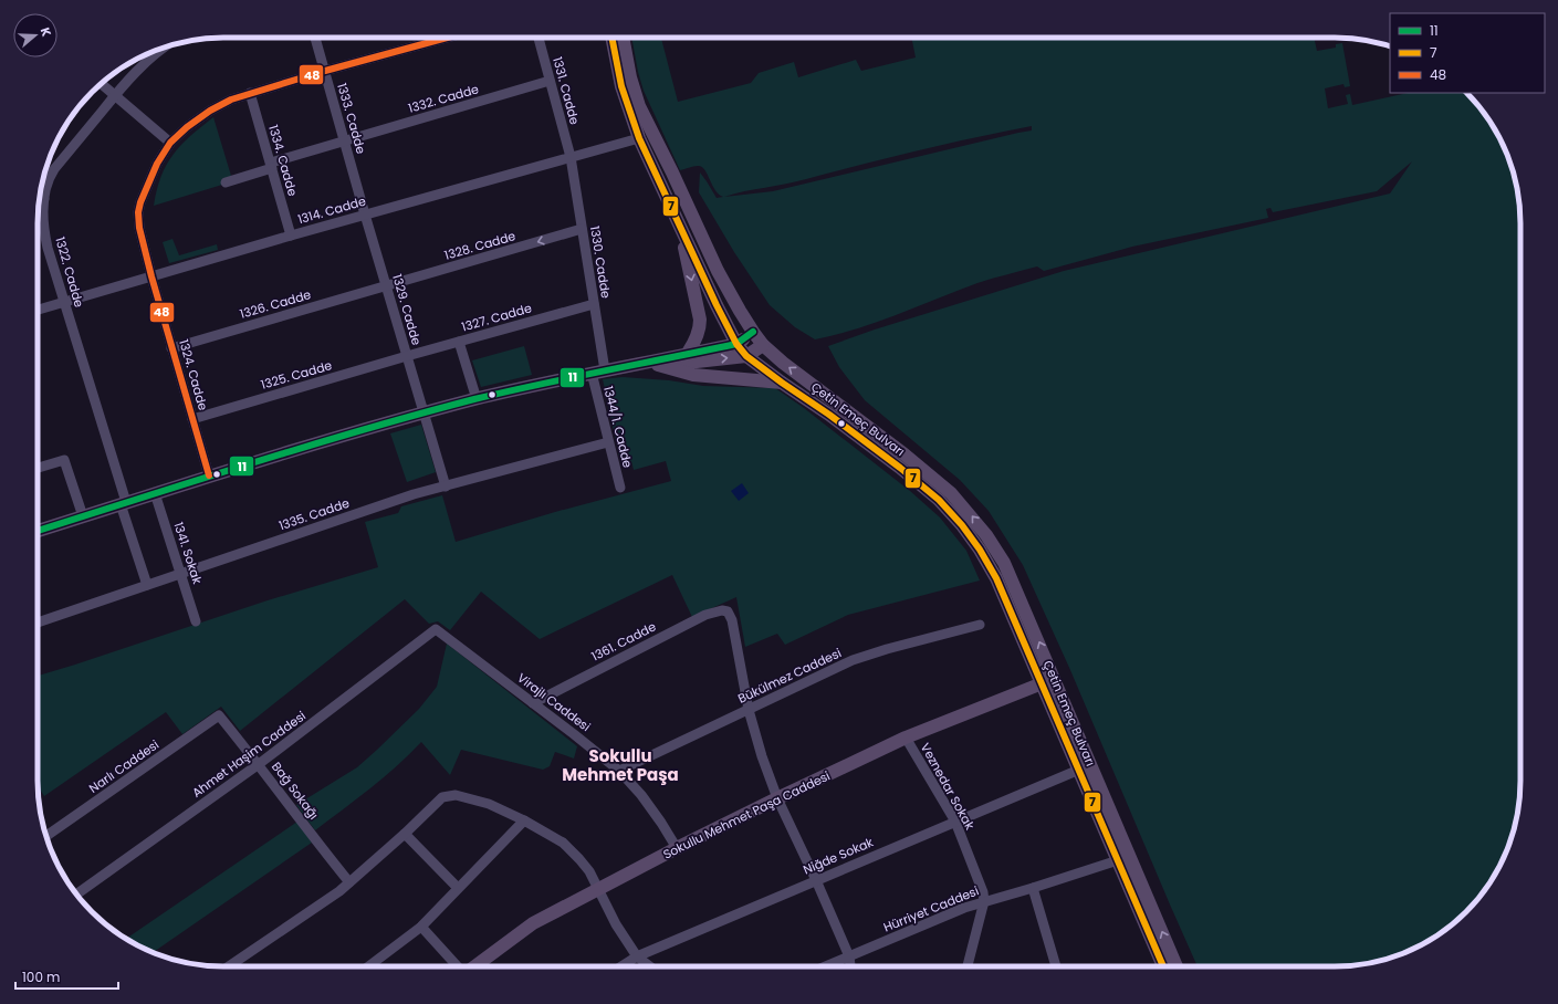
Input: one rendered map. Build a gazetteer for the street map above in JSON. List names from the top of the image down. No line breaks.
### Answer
{"streets":{"main road":["Çetin Emeç Bulvarı","Sokullu Mehmet Paşa Caddesi"],"street":["1331. Cadde","1332. Cadde","1333. Cadde","1334. Cadde","1314. Cadde","1328. Cadde","1330. Cadde","1322. Cadde","1326. Cadde","1329. Cadde","1327. Cadde","1324. Cadde","1325. Cadde","1344/1. Cadde","1335. Cadde","1341. Sokak","1361. Cadde","Bükülmez Caddesi","Virajlı Caddesi","Ahmet Haşim Caddesi","Narlı Caddesi","Veznedar Sokak","Bağ Sokağı","Niğde Sokak","Hürriyet Caddesi"]},"crossings":[["1331. Cadde","1332. Cadde"],["1331. Cadde","1314. Cadde"],["1331. Cadde","1330. Cadde"],["1332. Cadde","1333. Cadde"],["1332. Cadde","1334. Cadde"],["1333. Cadde","1314. Cadde"],["1333. Cadde","1329. Cadde"],["1333. Cadde","1324. Cadde"],["1334. Cadde","1314. Cadde"],["1334. Cadde","1324. Cadde"],["1314. Cadde","1330. Cadde"],["1314. Cadde","1322. Cadde"],["1314. Cadde","1329. Cadde"],["1314. Cadde","1324. Cadde"],["1314. Cadde","Çetin Emeç Bulvarı"],["1328. Cadde","1330. Cadde"],["1328. Cadde","1326. Cadde"],["1328. Cadde","1329. Cadde"],["1330. Cadde","1327. Cadde"],["1330. Cadde","1344/1. Cadde"],["1322. Cadde","1335. Cadde"],["1326. Cadde","1329. Cadde"],["1326. Cadde","1324. Cadde"],["1329. Cadde","1327. Cadde"],["1329. Cadde","1325. Cadde"],["1329. Cadde","1335. Cadde"],["1327. Cadde","1325. Cadde"],["1324. Cadde","1325. Cadde"],["Çetin Emeç Bulvarı","Sokullu Mehmet Paşa Caddesi"],["Çetin Emeç Bulvarı","Niğde Sokak"],["Çetin Emeç Bulvarı","Hürriyet Caddesi"],["1344/1. Cadde","1335. Cadde"],["1335. Cadde","1341. Sokak"],["1361. Cadde","Bükülmez Caddesi"],["1361. Cadde","Virajlı Caddesi"],["Bükülmez Caddesi","Virajlı Caddesi"],["Virajlı Caddesi","Ahmet Haşim Caddesi"],["Virajlı Caddesi","Sokullu Mehmet Paşa Caddesi"],["Ahmet Haşim Caddesi","Bağ Sokağı"],["Narlı Caddesi","Bağ Sokağı"],["Veznedar Sokak","Sokullu Mehmet Paşa Caddesi"],["Veznedar Sokak","Niğde Sokak"],["Veznedar Sokak","Hürriyet Caddesi"]],"one_way":["1328. Cadde"],"districts":["Sokullu Mehmet Paşa"],"lines":["transit line 7","transit line 48","transit line 11"],"legend":["11","7","48"],"scale_bar":"100 m","north":"right"}
